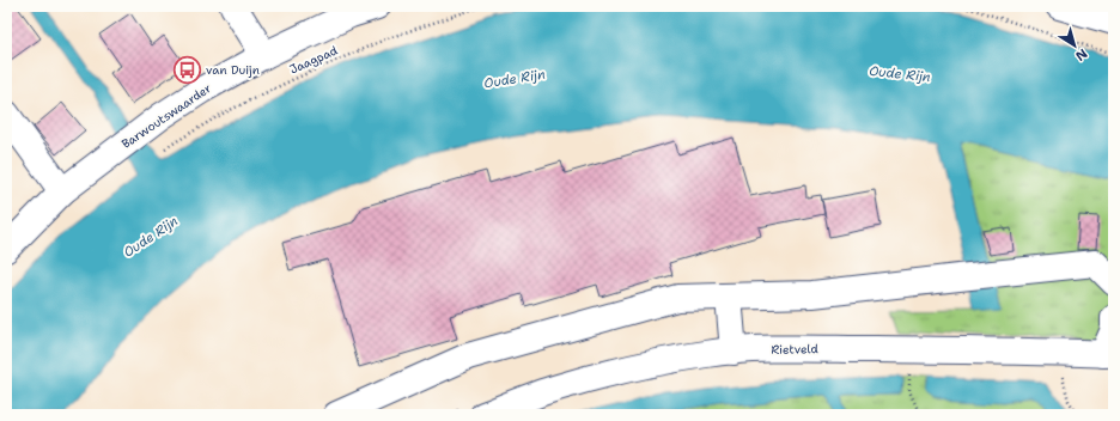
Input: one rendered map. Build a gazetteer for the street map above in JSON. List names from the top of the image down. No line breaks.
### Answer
{"streets":{"main road":["Barwoutswaarder","Rietveld"],"path":["Jaagpad"]},"water":["Oude Rijn"],"places":{"bus stop":["van Duijn"]},"north":"bottom right"}
